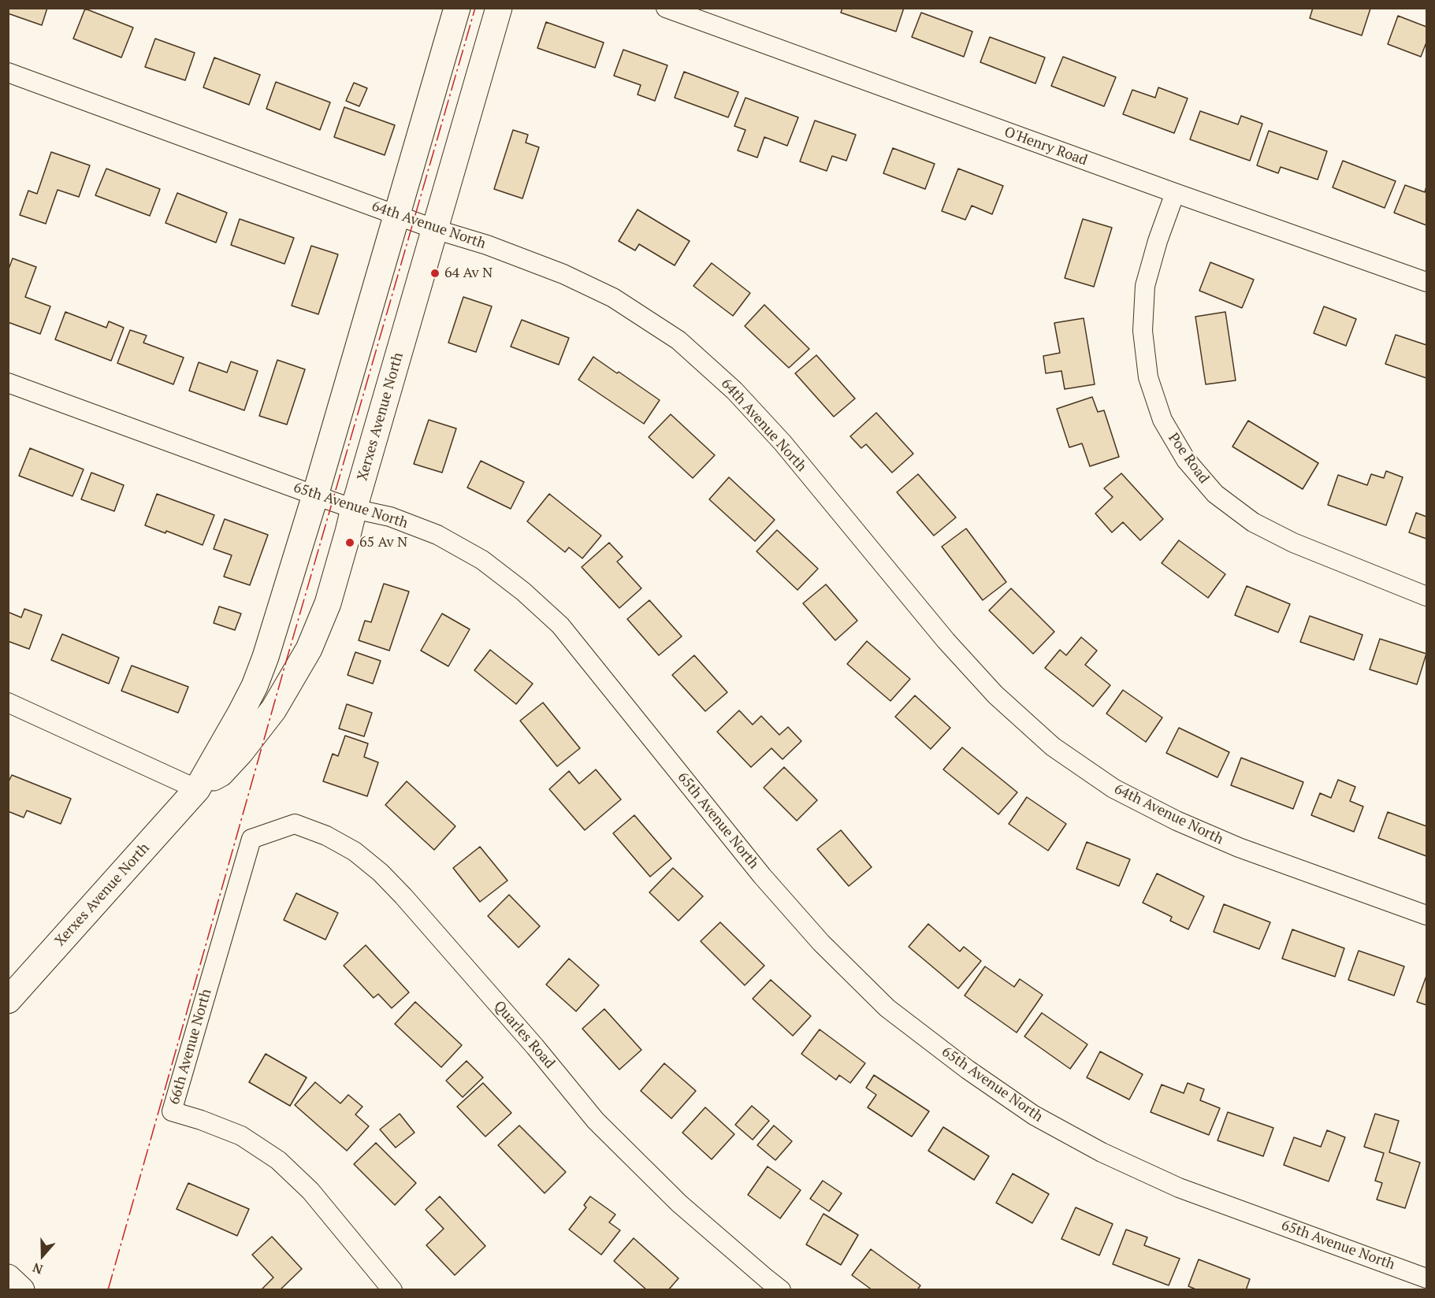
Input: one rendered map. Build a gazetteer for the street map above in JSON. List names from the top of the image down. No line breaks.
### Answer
{"streets":{"main road":["Xerxes Avenue North"],"street":["O'Henry Road","64th Avenue North","Poe Road","65th Avenue North","Quarles Road","66th Avenue North"]},"crossings":[["O'Henry Road","Poe Road"],["64th Avenue North","Xerxes Avenue North"],["Xerxes Avenue North","65th Avenue North"],["Quarles Road","66th Avenue North"]],"places":["64 Av N","65 Av N"],"north":"bottom"}
